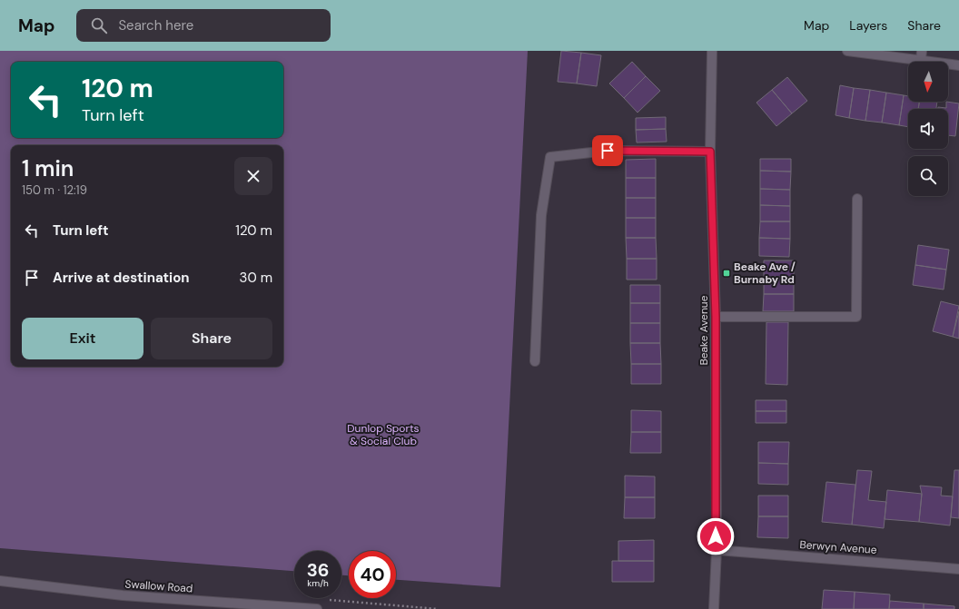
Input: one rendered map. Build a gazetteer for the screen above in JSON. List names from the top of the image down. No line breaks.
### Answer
{"streets":{"street":["Beake Avenue","Berwyn Avenue","Swallow Road"]},"crossings":[["Beake Avenue","Berwyn Avenue"]],"parks":["Dunlop Sports & Social Club"],"places":{"transit":["Beake Ave / Burnaby Rd"]},"north":"bottom","page":{"header":"Map","search":"Search here","nav":["Map","Layers","Share"],"turn":["120 m","Turn left"],"heading":["1 min","150 m · 12:19"],"list":[{"name":"Turn left","value":"120 m"},{"name":"Arrive at destination","value":"30 m"}],"buttons":["Exit","Share"],"speed":"36 km/h","limit":"40"}}
